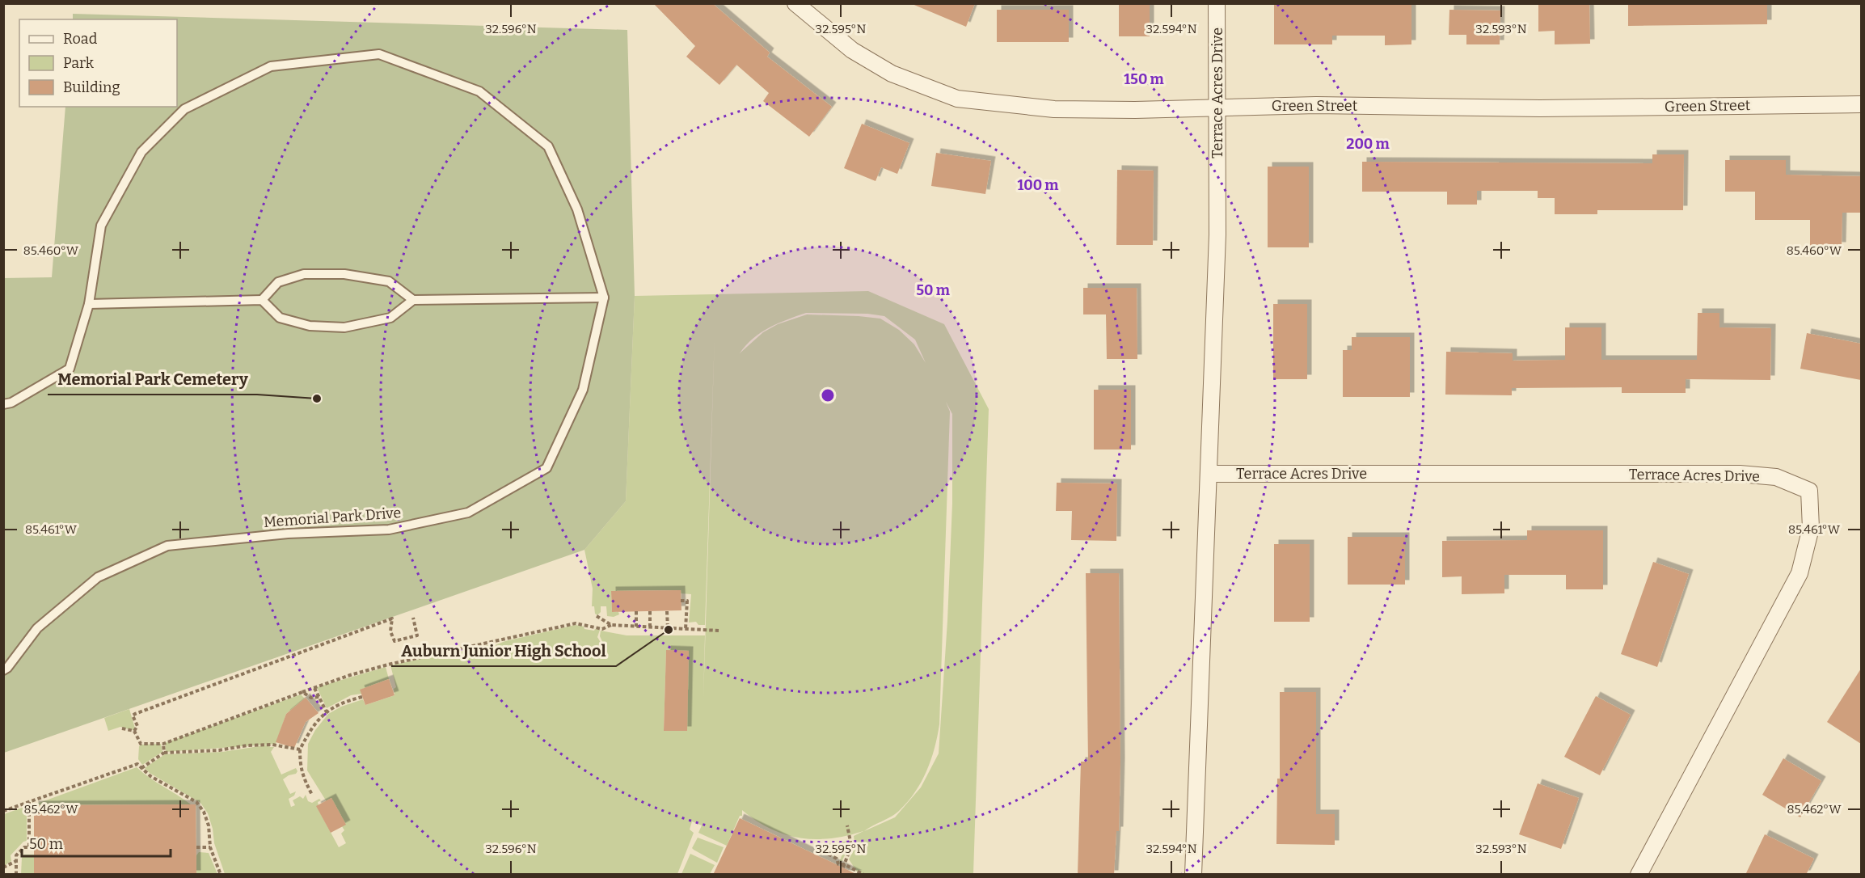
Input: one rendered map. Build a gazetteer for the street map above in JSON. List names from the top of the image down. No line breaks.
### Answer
{"streets":{"street":["Terrace Acres Drive","Green Street"],"lane":["Memorial Park Drive"]},"crossings":[["Terrace Acres Drive","Green Street"]],"places":["Memorial Park Cemetery","Auburn Junior High School"],"legend":["Road","Park","Building"],"scale_bar":"50 m","coordinates":["32.596°N","32.595°N","32.594°N","32.593°N","85.460°W","85.461°W","85.462°W"],"rings":["150 m","200 m","100 m","50 m"]}
